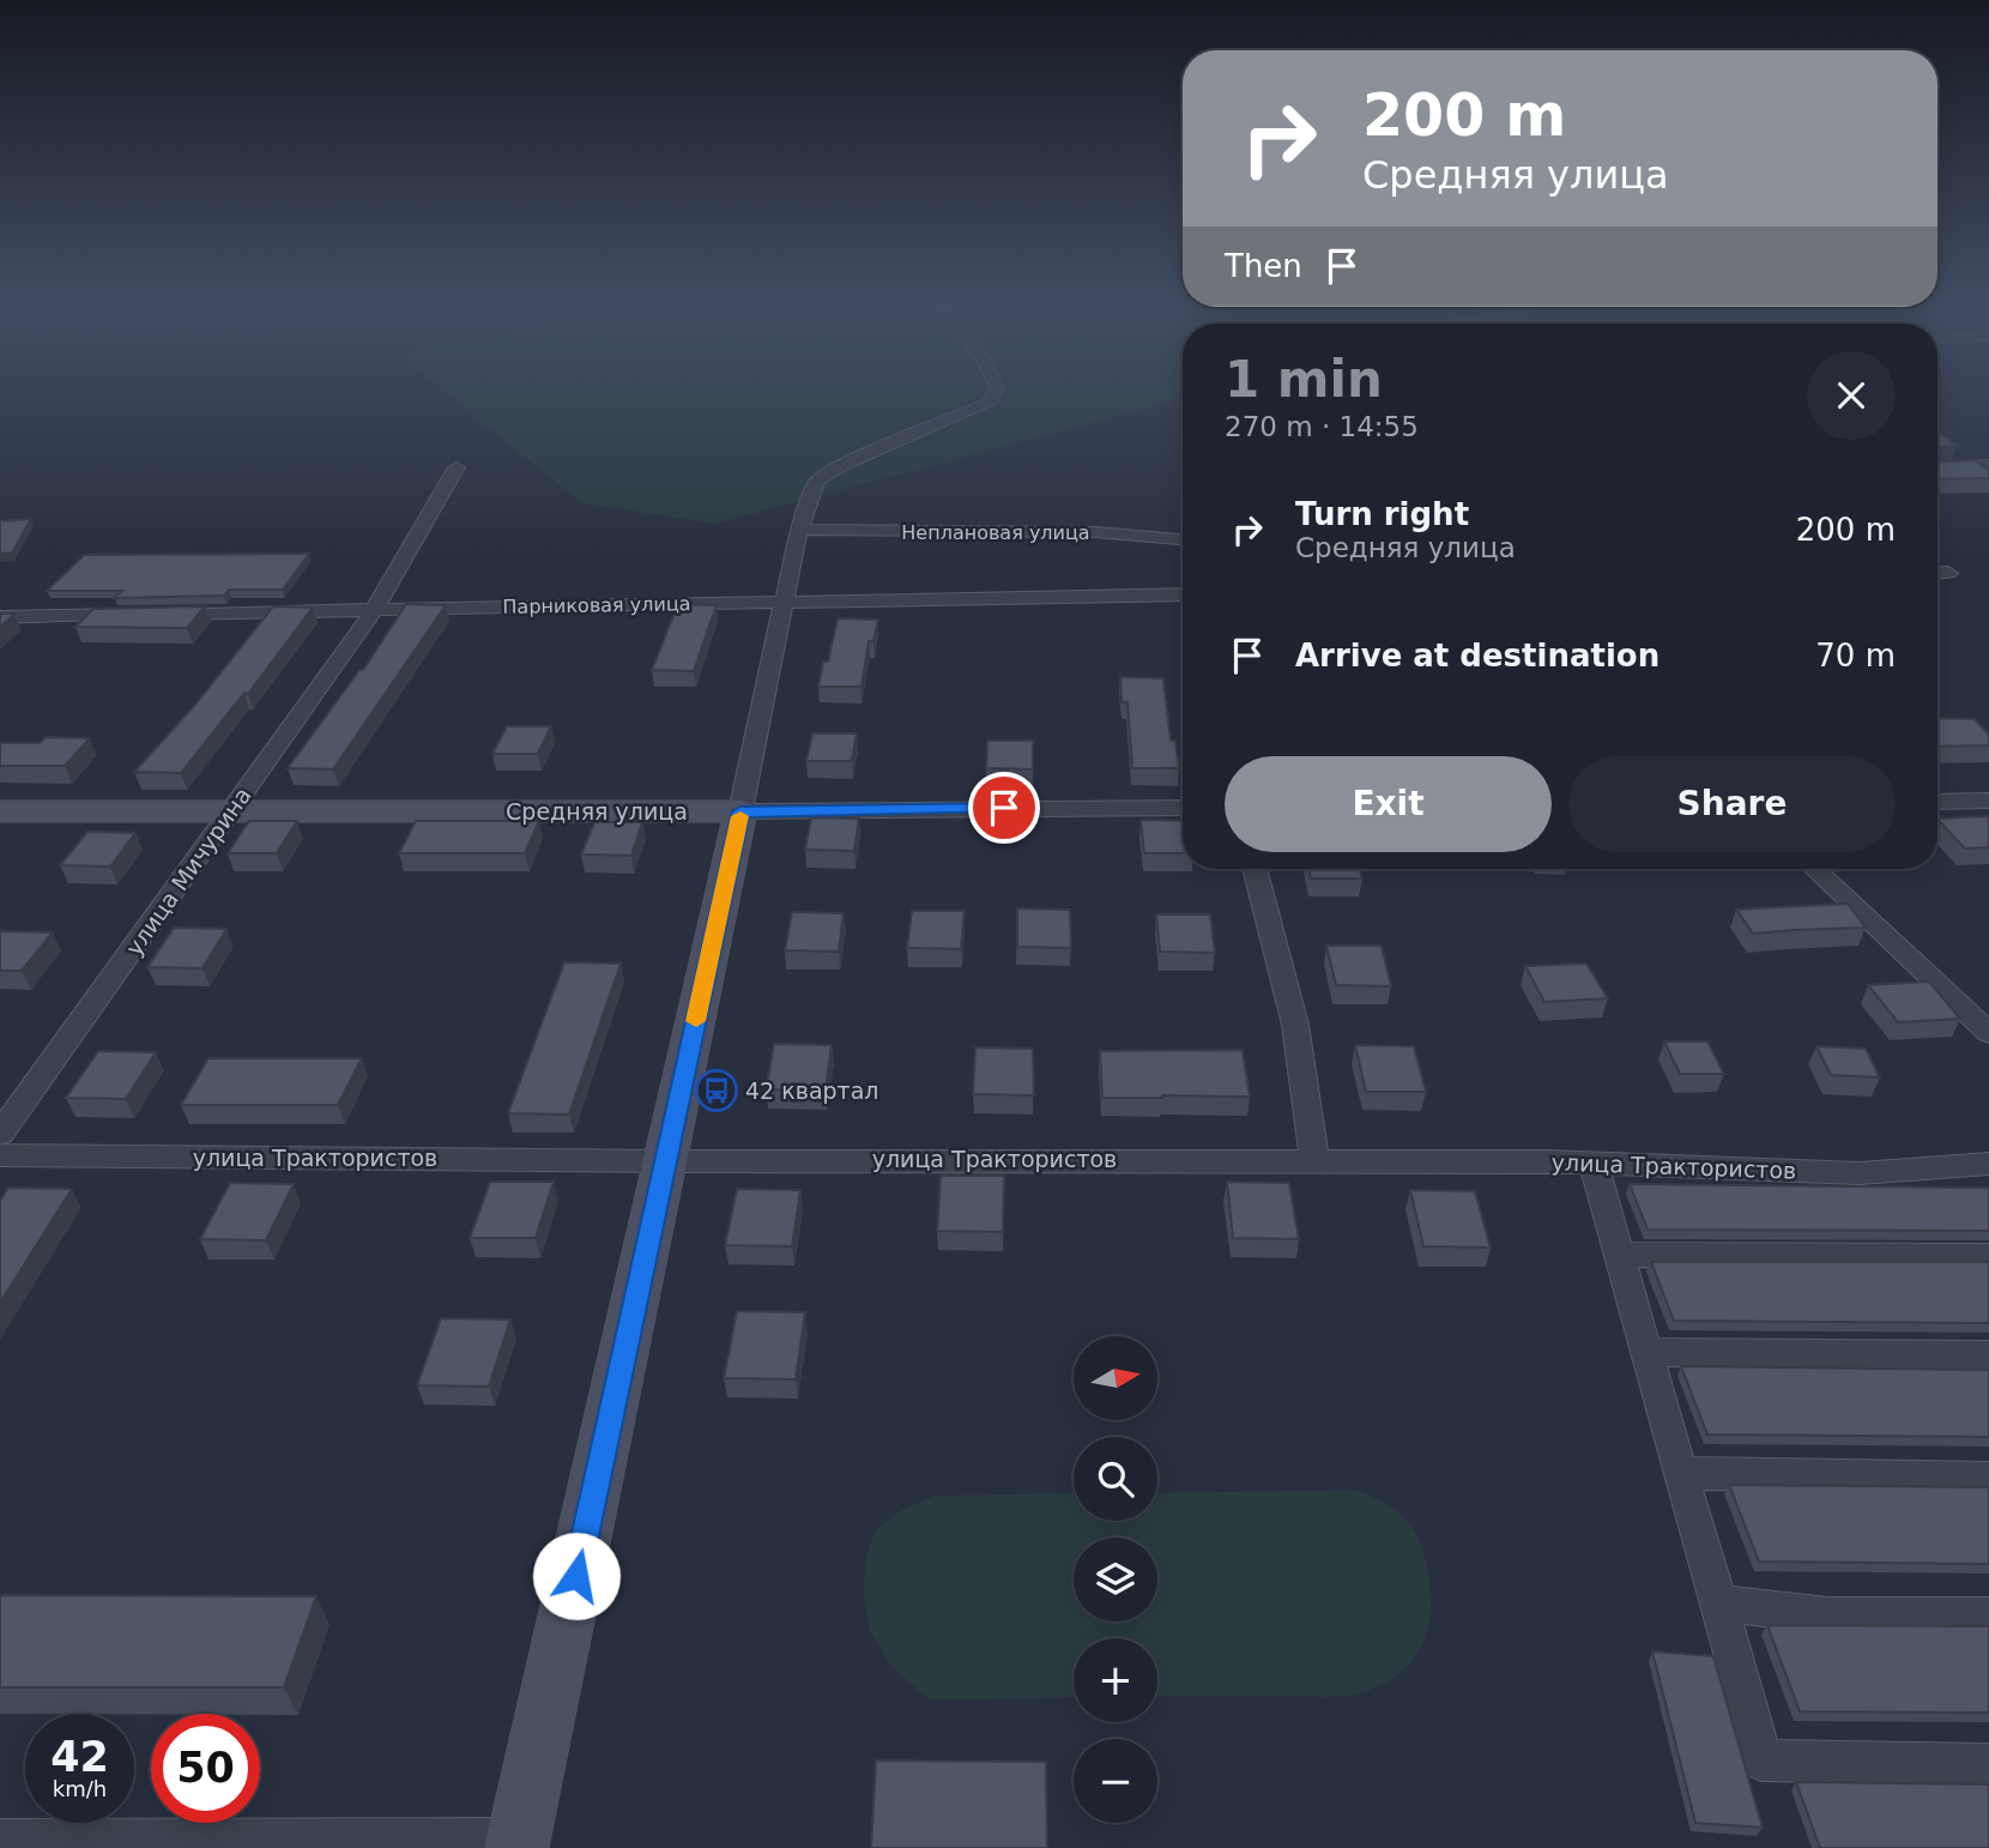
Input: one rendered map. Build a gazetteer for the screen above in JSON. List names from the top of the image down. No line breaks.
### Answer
{"streets":{"main road":["Средняя улица"],"street":["Неплановая улица","Парниковая улица","улица Мичурина","улица Трактористов"]},"crossings":[["Парниковая улица","улица Мичурина"],["Средняя улица","улица Мичурина"]],"places":{"bus stop":["42 квартал"]},"north":"right","page":{"turn":["200 m","Средняя улица"],"then":"Then","heading":["1 min","270 m · 14:55"],"list":[{"name":"Turn right","note":"Средняя улица","value":"200 m"},{"name":"Arrive at destination","value":"70 m"}],"buttons":["Exit","Share"],"map_buttons":["+","−"],"speed":"42 km/h","limit":"50"}}
